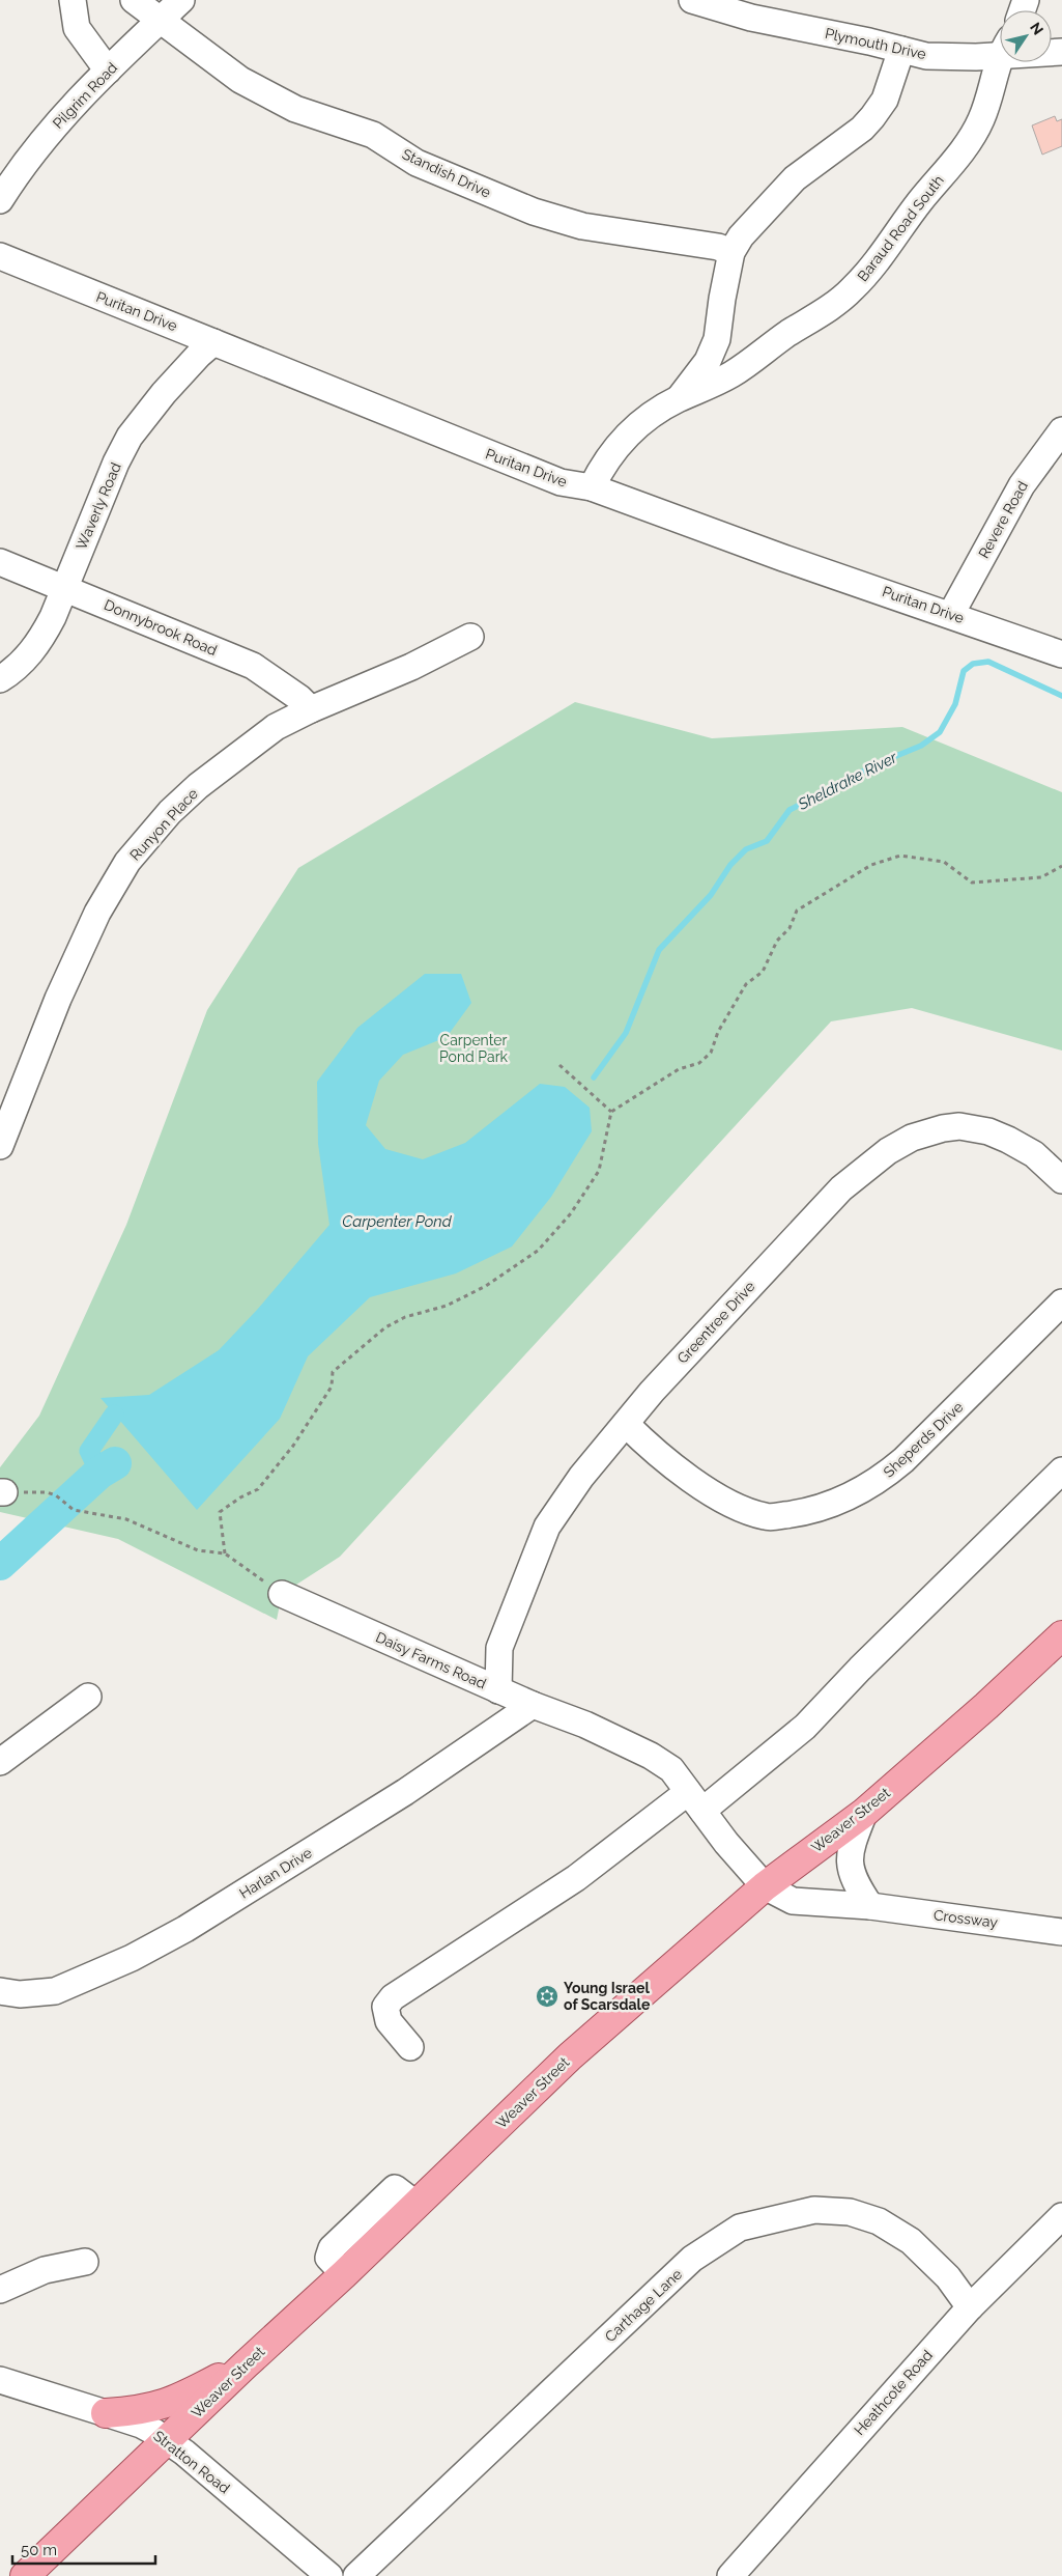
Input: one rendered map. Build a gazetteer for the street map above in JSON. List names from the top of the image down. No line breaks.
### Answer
{"streets":{"main road":["Weaver Street"],"street":["Plymouth Drive","Pilgrim Road","Standish Drive","Baraud Road South","Puritan Drive","Waverly Road","Revere Road","Donnybrook Road","Runyon Place","Greentree Drive","Sheperds Drive","Daisy Farms Road","Harlan Drive","Crossway","Carthage Lane","Heathcote Road","Stratton Road"]},"crossings":[["Plymouth Drive","Baraud Road South"],["Pilgrim Road","Standish Drive"],["Standish Drive","Baraud Road South"],["Baraud Road South","Puritan Drive"],["Puritan Drive","Waverly Road"],["Puritan Drive","Revere Road"],["Waverly Road","Donnybrook Road"],["Donnybrook Road","Runyon Place"],["Greentree Drive","Sheperds Drive"],["Greentree Drive","Daisy Farms Road"],["Daisy Farms Road","Weaver Street"],["Daisy Farms Road","Harlan Drive"],["Daisy Farms Road","Crossway"],["Weaver Street","Crossway"],["Weaver Street","Stratton Road"],["Carthage Lane","Heathcote Road"]],"water":["Sheldrake River","Carpenter Pond"],"parks":["Carpenter Pond Park"],"places":{"synagogue":["Young Israel of Scarsdale"]},"scale_bar":"50 m","north":"top right"}
